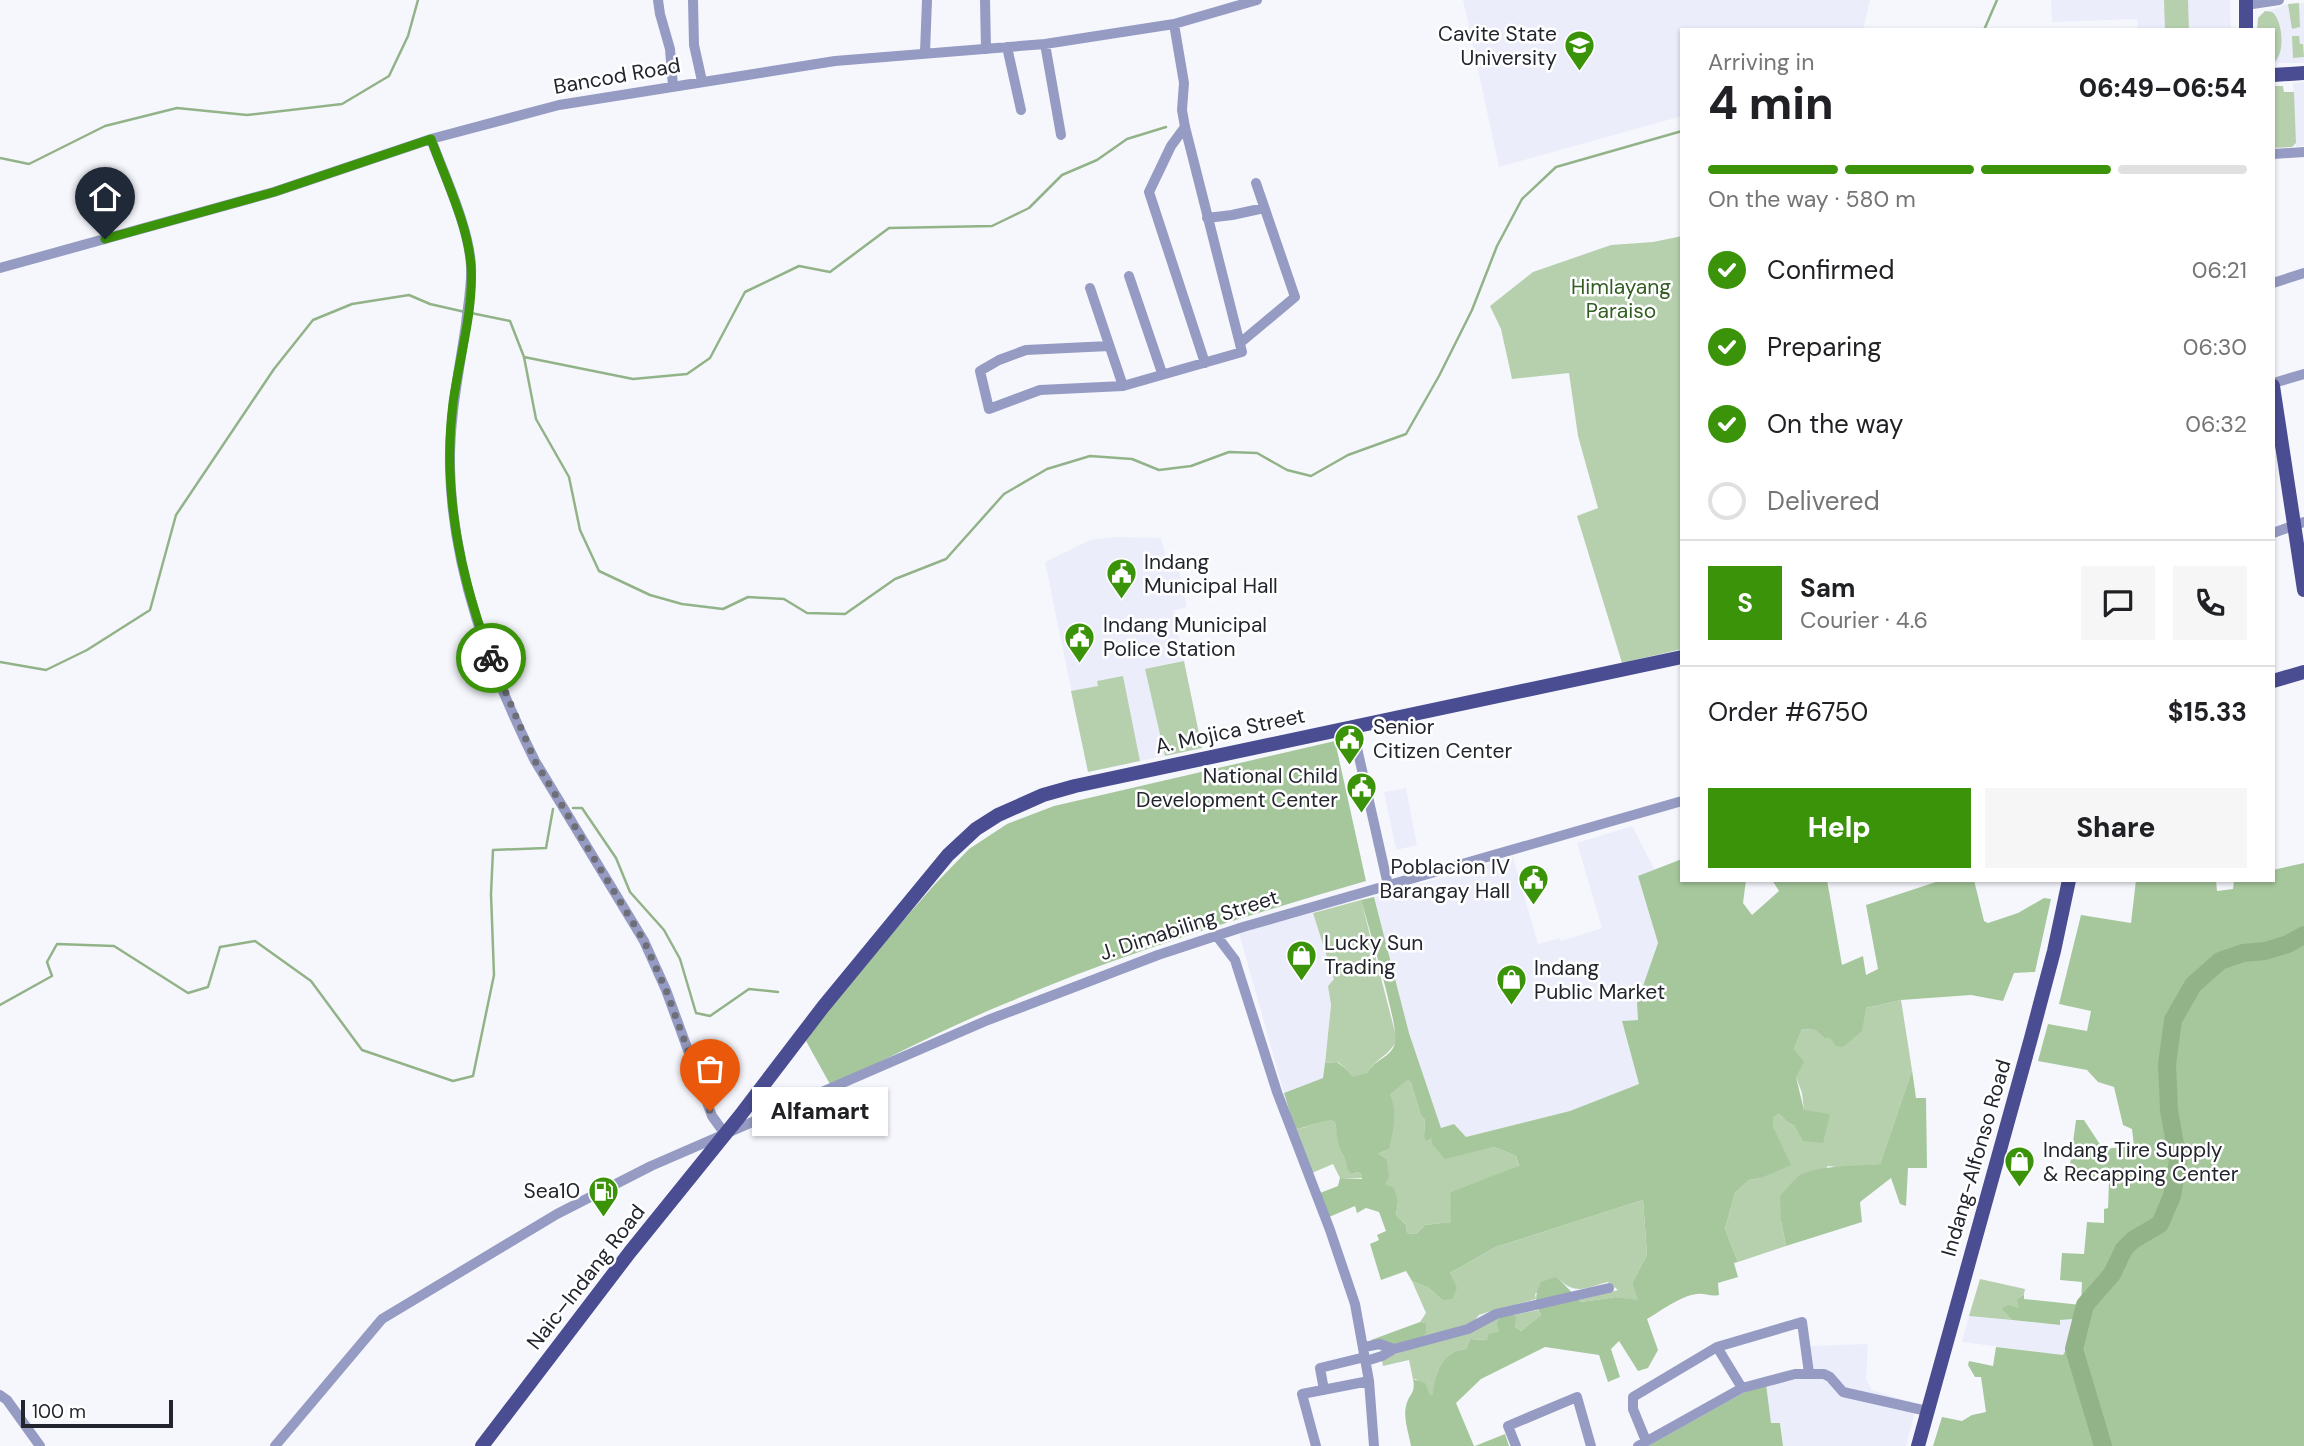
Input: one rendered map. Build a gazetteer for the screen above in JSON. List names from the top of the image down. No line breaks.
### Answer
{"streets":{"main road":["A. Mojica Street","Indang-Alfonso Road","Naic–Indang Road"],"street":["Bancod Road","J. Dimabiling Street"]},"crossings":[["A. Mojica Street","J. Dimabiling Street"],["A. Mojica Street","Naic–Indang Road"],["J. Dimabiling Street","Naic–Indang Road"]],"parks":["Himlayang Paraiso"],"places":{"school or university":["Cavite State University"],"public building":["Indang Municipal Hall","Indang Municipal Police Station","Senior Citizen Center","National Child Development Center","Poblacion IV Barangay Hall"],"shop":["Lucky Sun Trading","Indang Public Market","Indang Tire Supply & Recapping Center"],"other":["Alfamart"],"fuel station":["Sea10"]},"scale_bar":"100 m","page":{"heading":["4 min","Arriving in","06:49–06:54"],"panel":["Sam","Courier · 4.6","Order #6750","$15.33"],"bar":"On the way · 580 m","list":[["Confirmed","06:21"],["Preparing","06:30"],["On the way","06:32"],"Delivered"],"round":"S","buttons":["Help","Share"],"bubble":"Alfamart","scale":"100 m"}}
